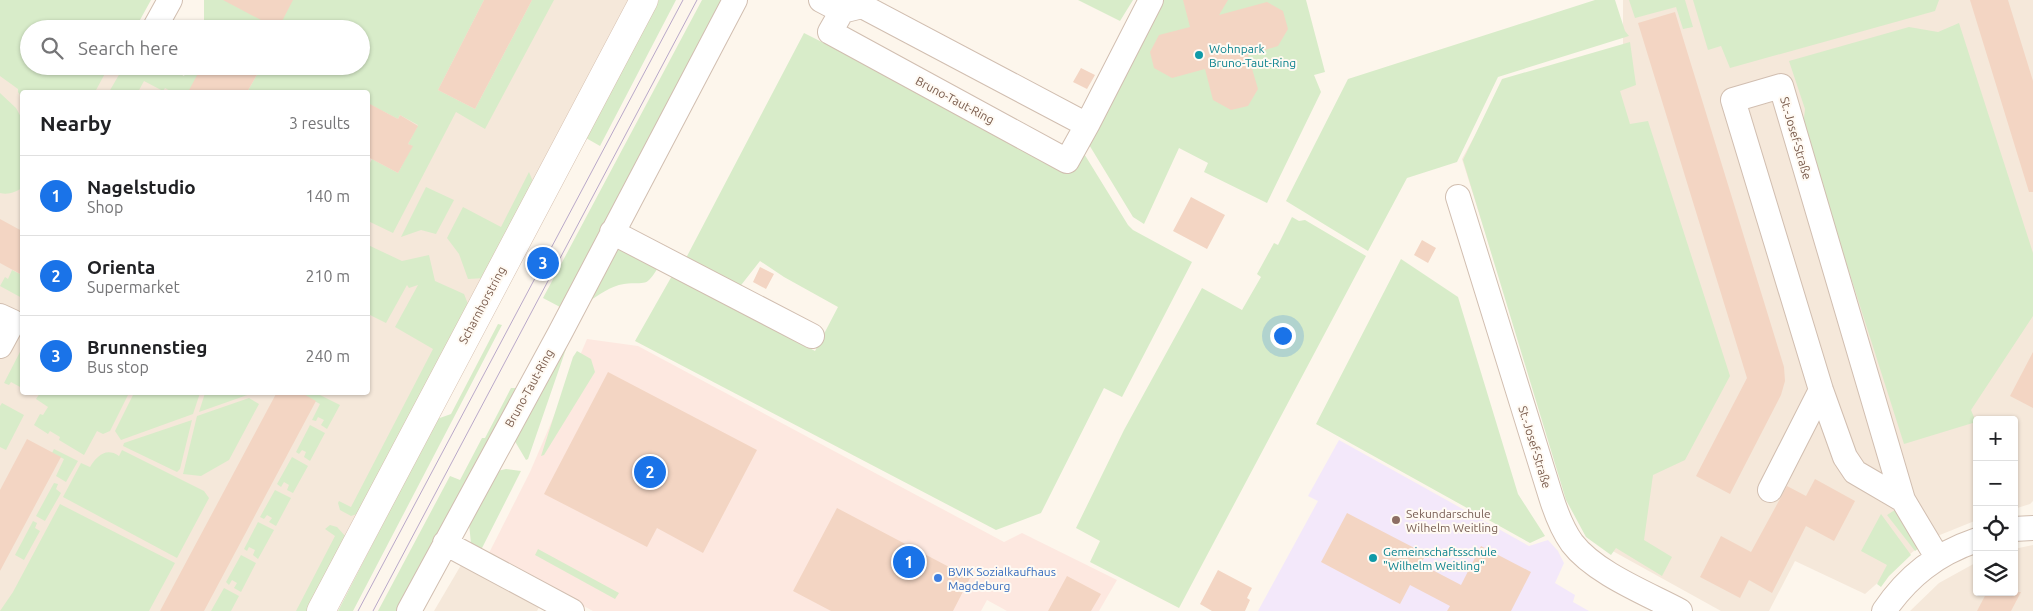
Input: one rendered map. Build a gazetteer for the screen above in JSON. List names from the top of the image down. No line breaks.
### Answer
{"streets":{"street":["Bruno-Taut-Ring","St.-Josef-Straße","Scharnhorstring"]},"places":["Wohnpark Bruno-Taut-Ring","Sekundarschule Wilhelm Weitling","Gemeinschaftsschule \"Wilhelm Weitling\"","BVIK Sozialkaufhaus Magdeburg"],"page":{"search":"Search here","heading":["Nearby","3 results"],"list":[{"mark":"1","name":"Nagelstudio","note":"Shop","value":"140 m"},{"mark":"2","name":"Orienta","note":"Supermarket","value":"210 m"},{"mark":"3","name":"Brunnenstieg","note":"Bus stop","value":"240 m"}],"pins":["3","2","1"],"map_buttons":["+","−"]}}
